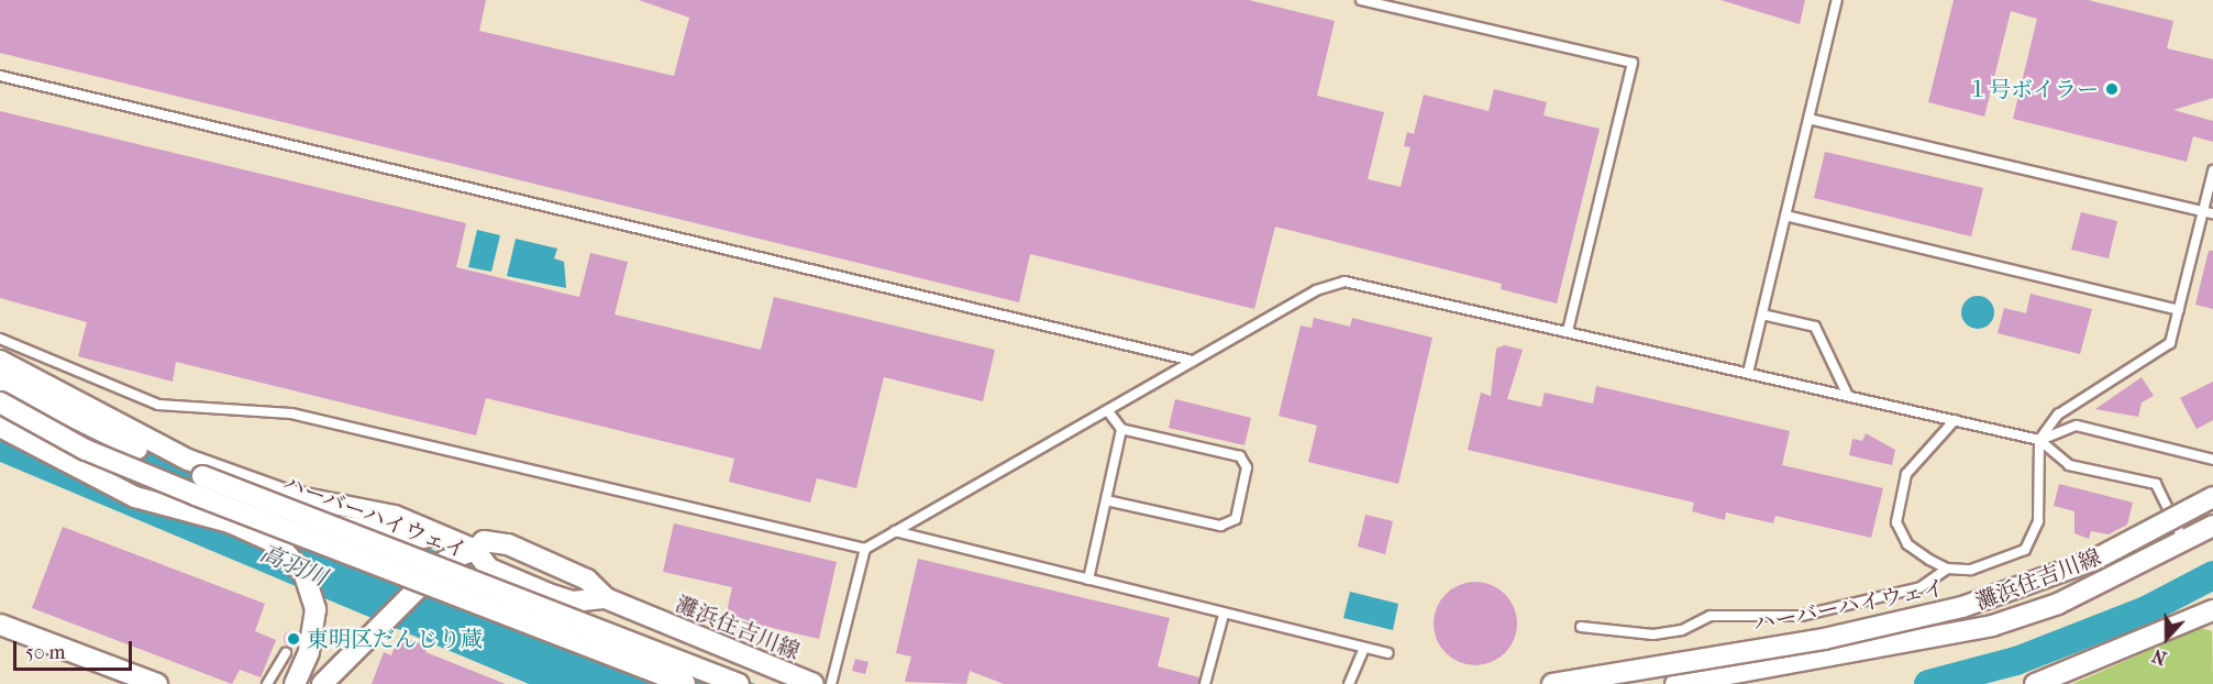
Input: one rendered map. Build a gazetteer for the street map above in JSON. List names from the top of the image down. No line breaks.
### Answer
{"streets":{"street":["ハーバーハイウェイ","灘浜住吉川線"]},"water":["高羽川"],"places":["１号ボイラー","東明区だんじり蔵"],"scale_bar":"50 m","north":"bottom"}
